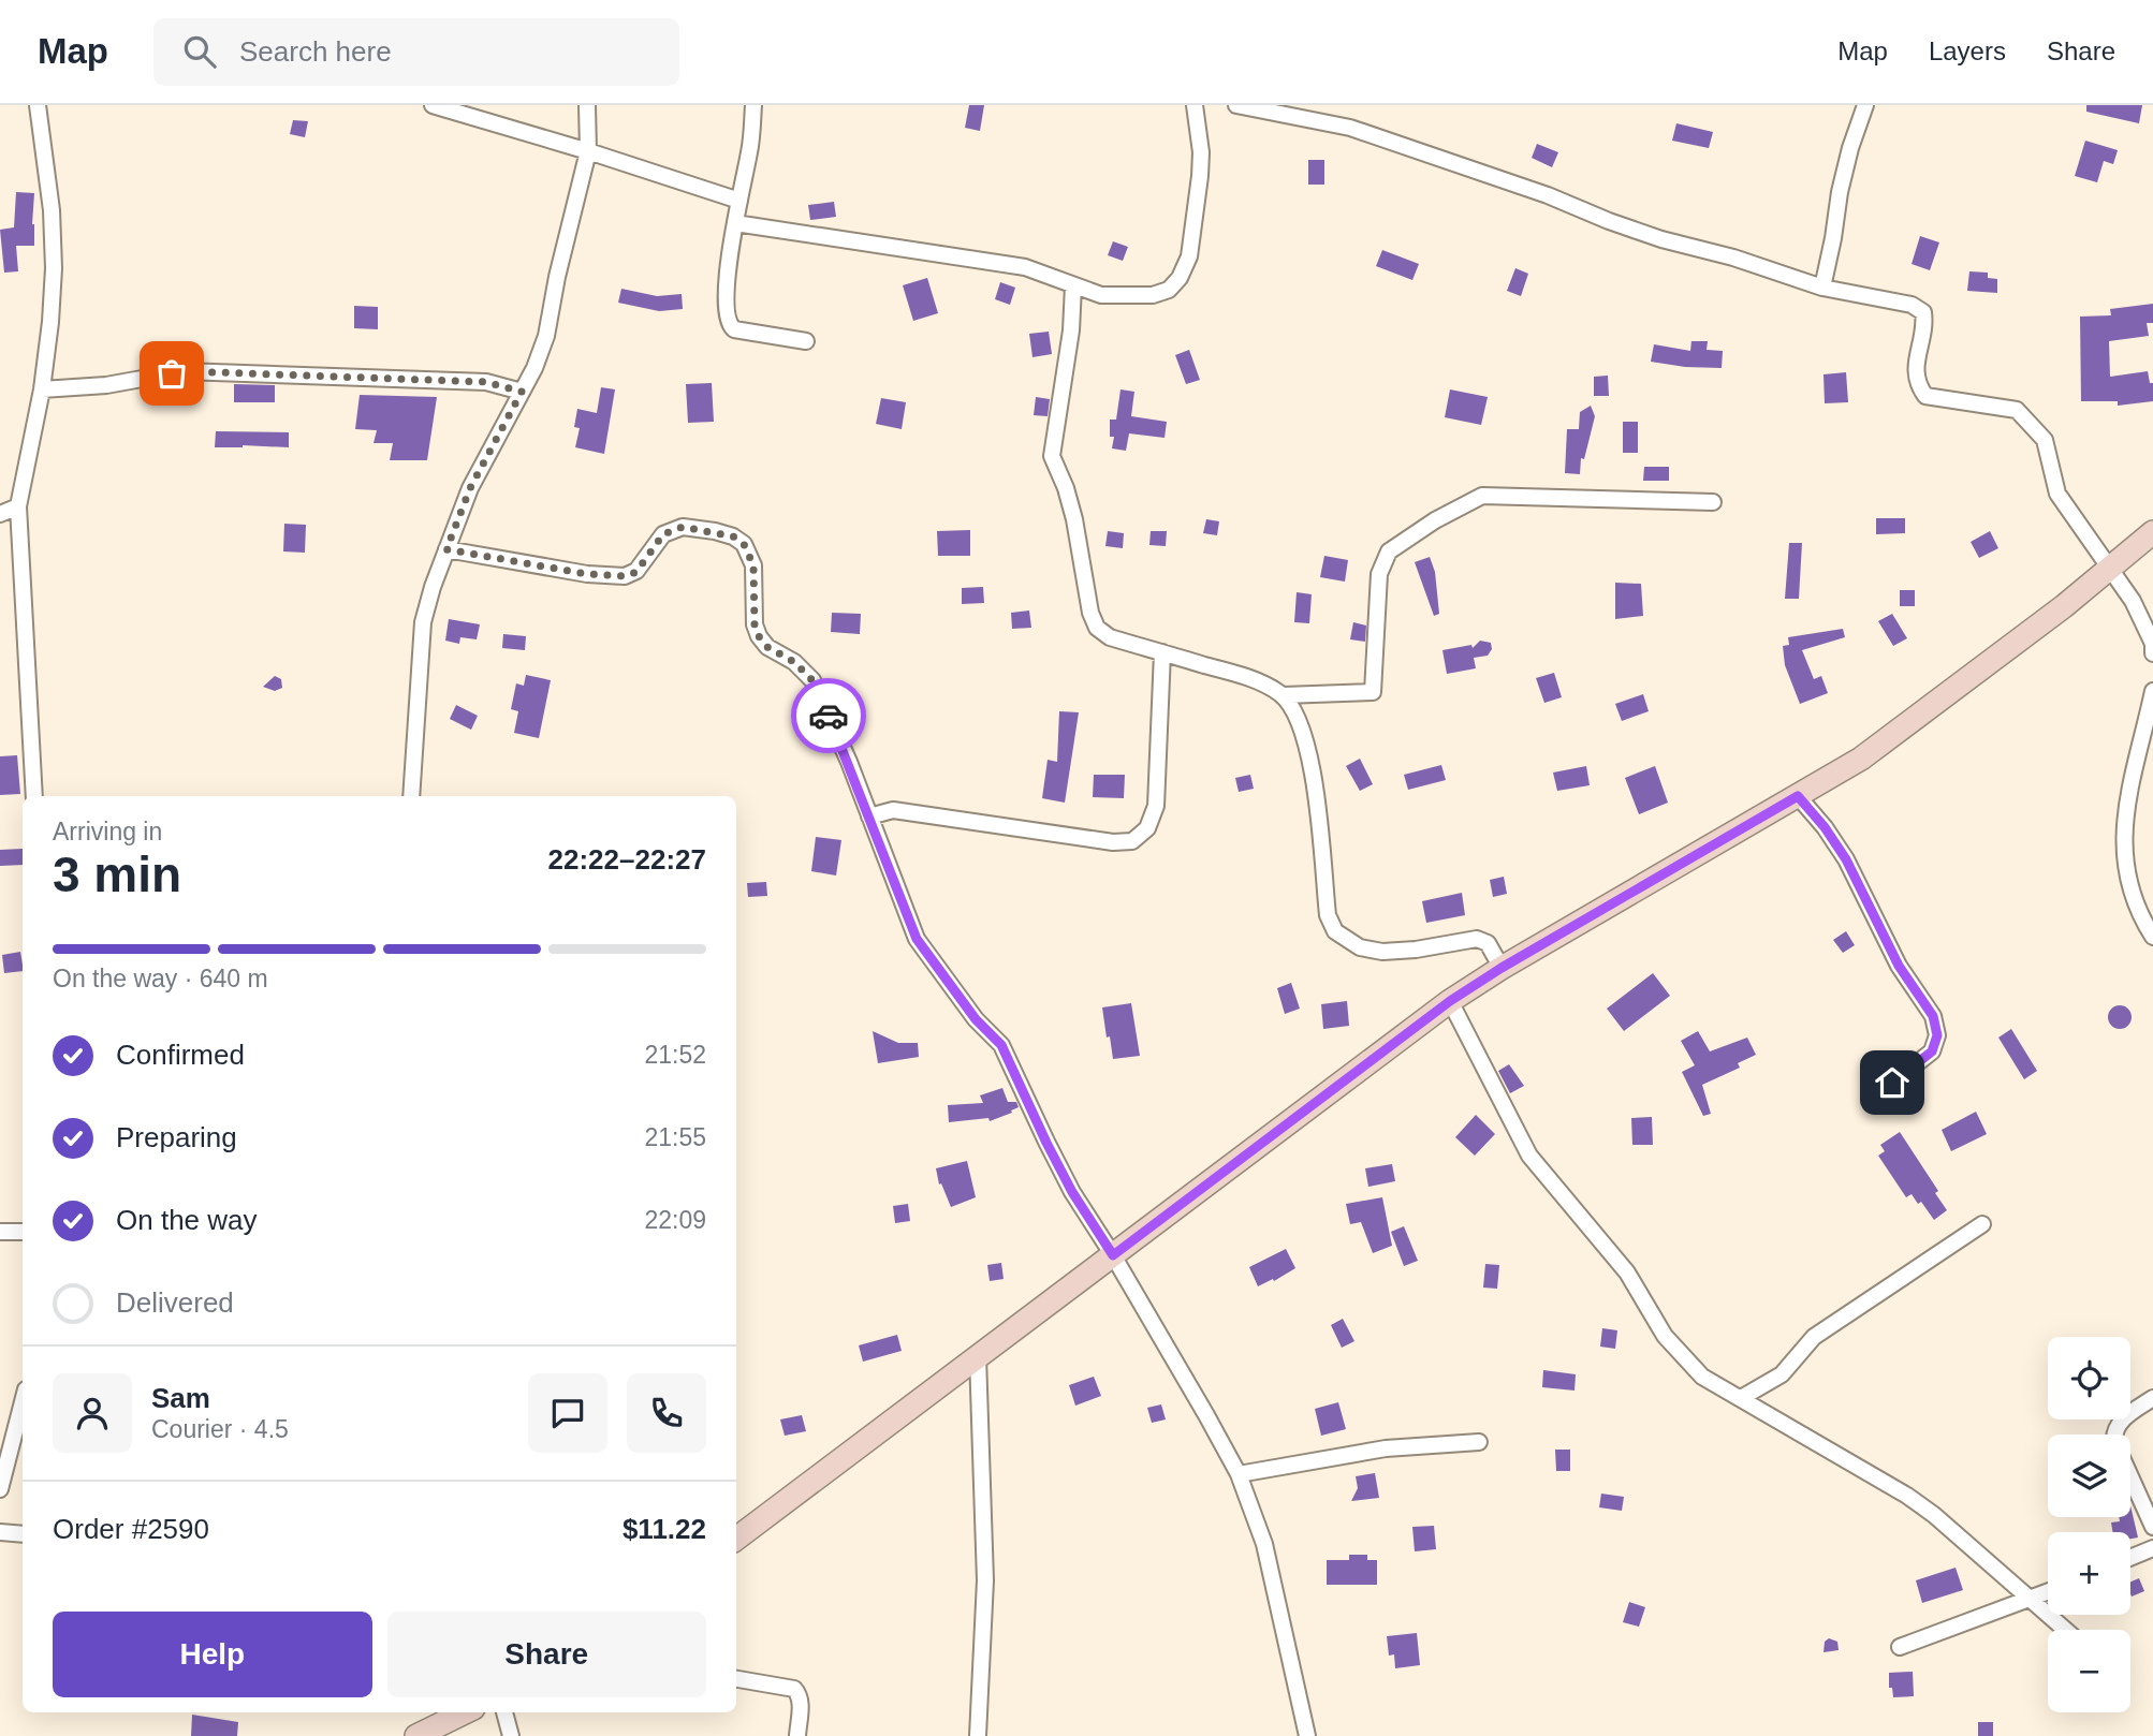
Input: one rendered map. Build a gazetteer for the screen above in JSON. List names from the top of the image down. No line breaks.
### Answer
{"page":{"header":"Map","search":"Search here","nav":["Map","Layers","Share"],"heading":["3 min","Arriving in","22:22–22:27"],"panel":["Sam","Courier · 4.5","Order #2590","$11.22"],"bar":"On the way · 640 m","list":[["Confirmed","21:52"],["Preparing","21:55"],["On the way","22:09"],"Delivered"],"map_buttons":["+","−"],"buttons":["Help","Share"]}}
